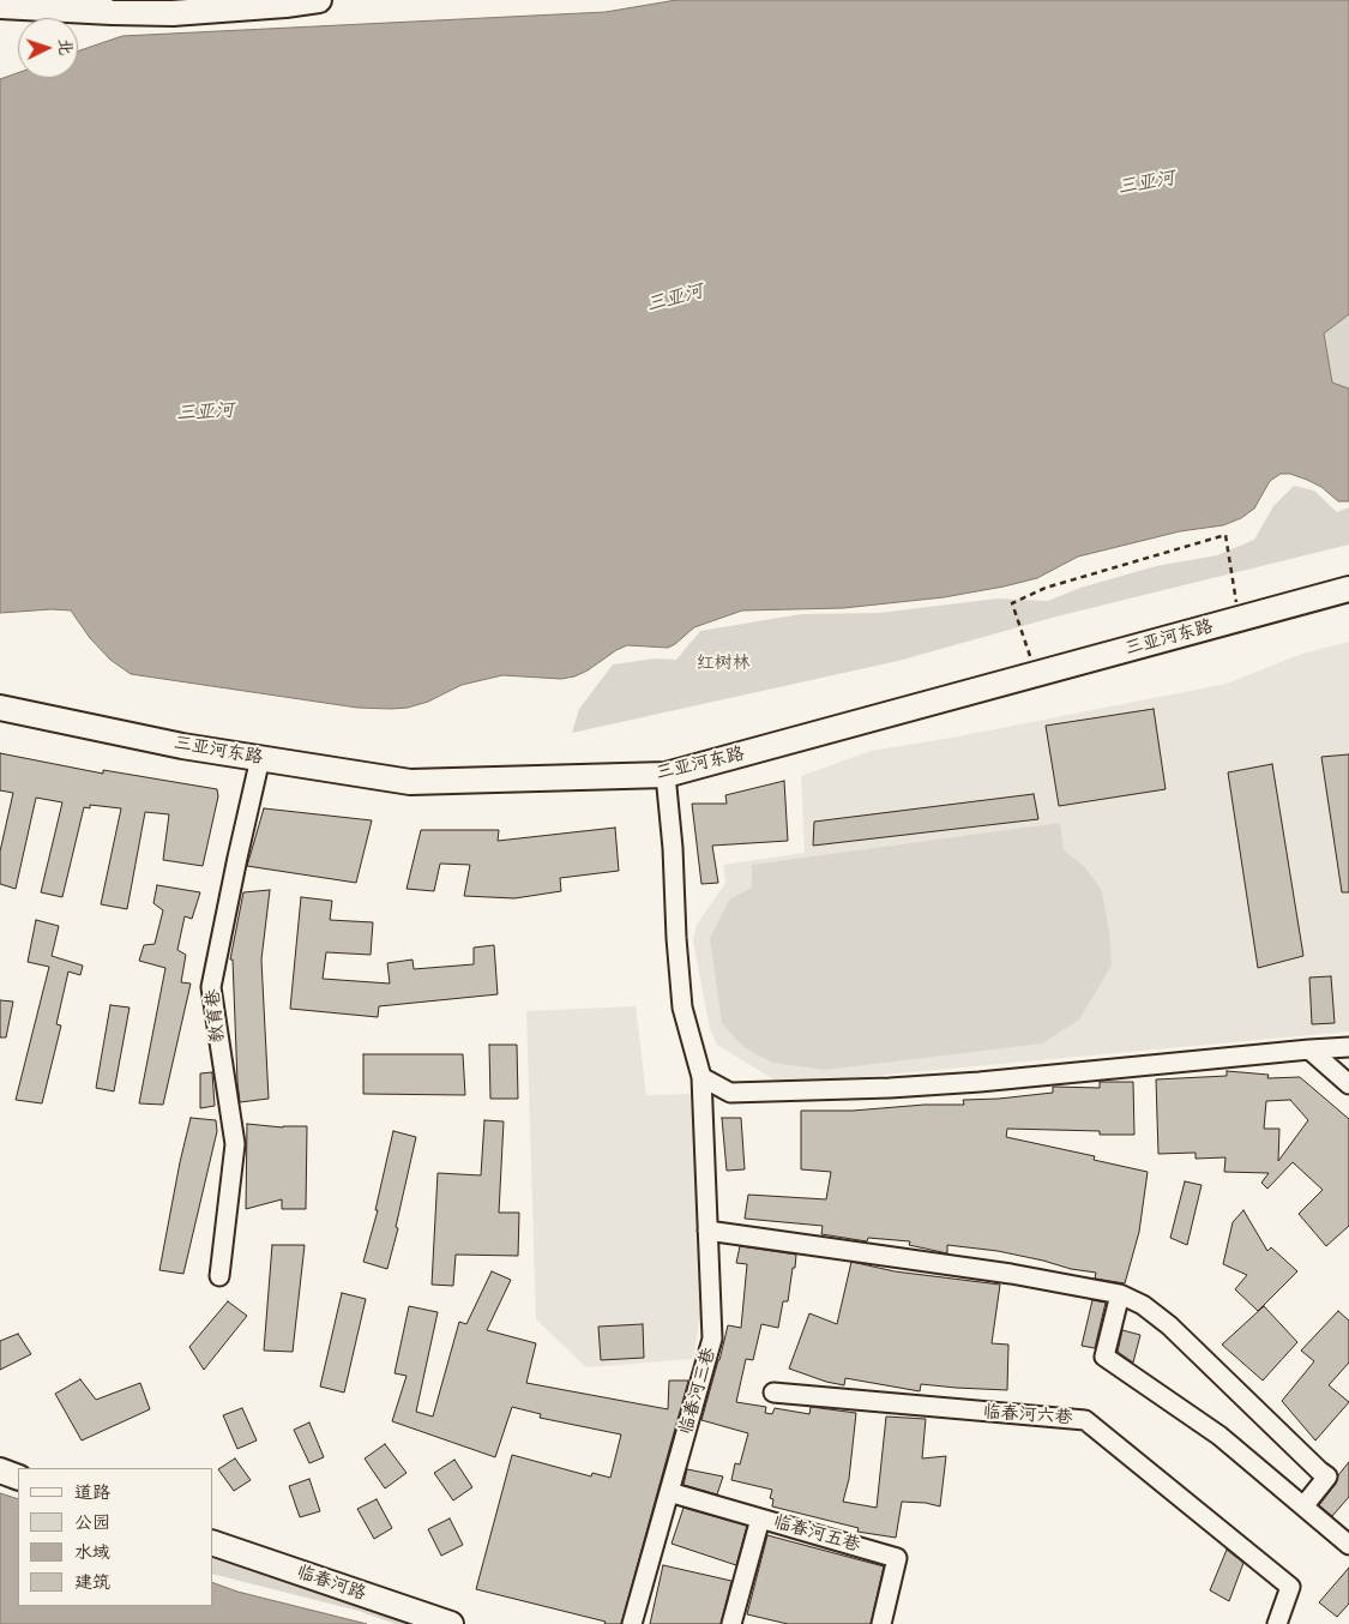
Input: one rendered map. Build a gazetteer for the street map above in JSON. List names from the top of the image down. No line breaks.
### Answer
{"streets":{"street":["三亚河东路","教育巷","临春河三巷","临春河六巷","临春河五巷","临春河路"]},"crossings":[["三亚河东路","教育巷"],["三亚河东路","临春河三巷"],["临春河三巷","临春河五巷"]],"water":["三亚河"],"parks":["红树林"],"legend":["道路","公园","水域","建筑"],"north":"right"}
